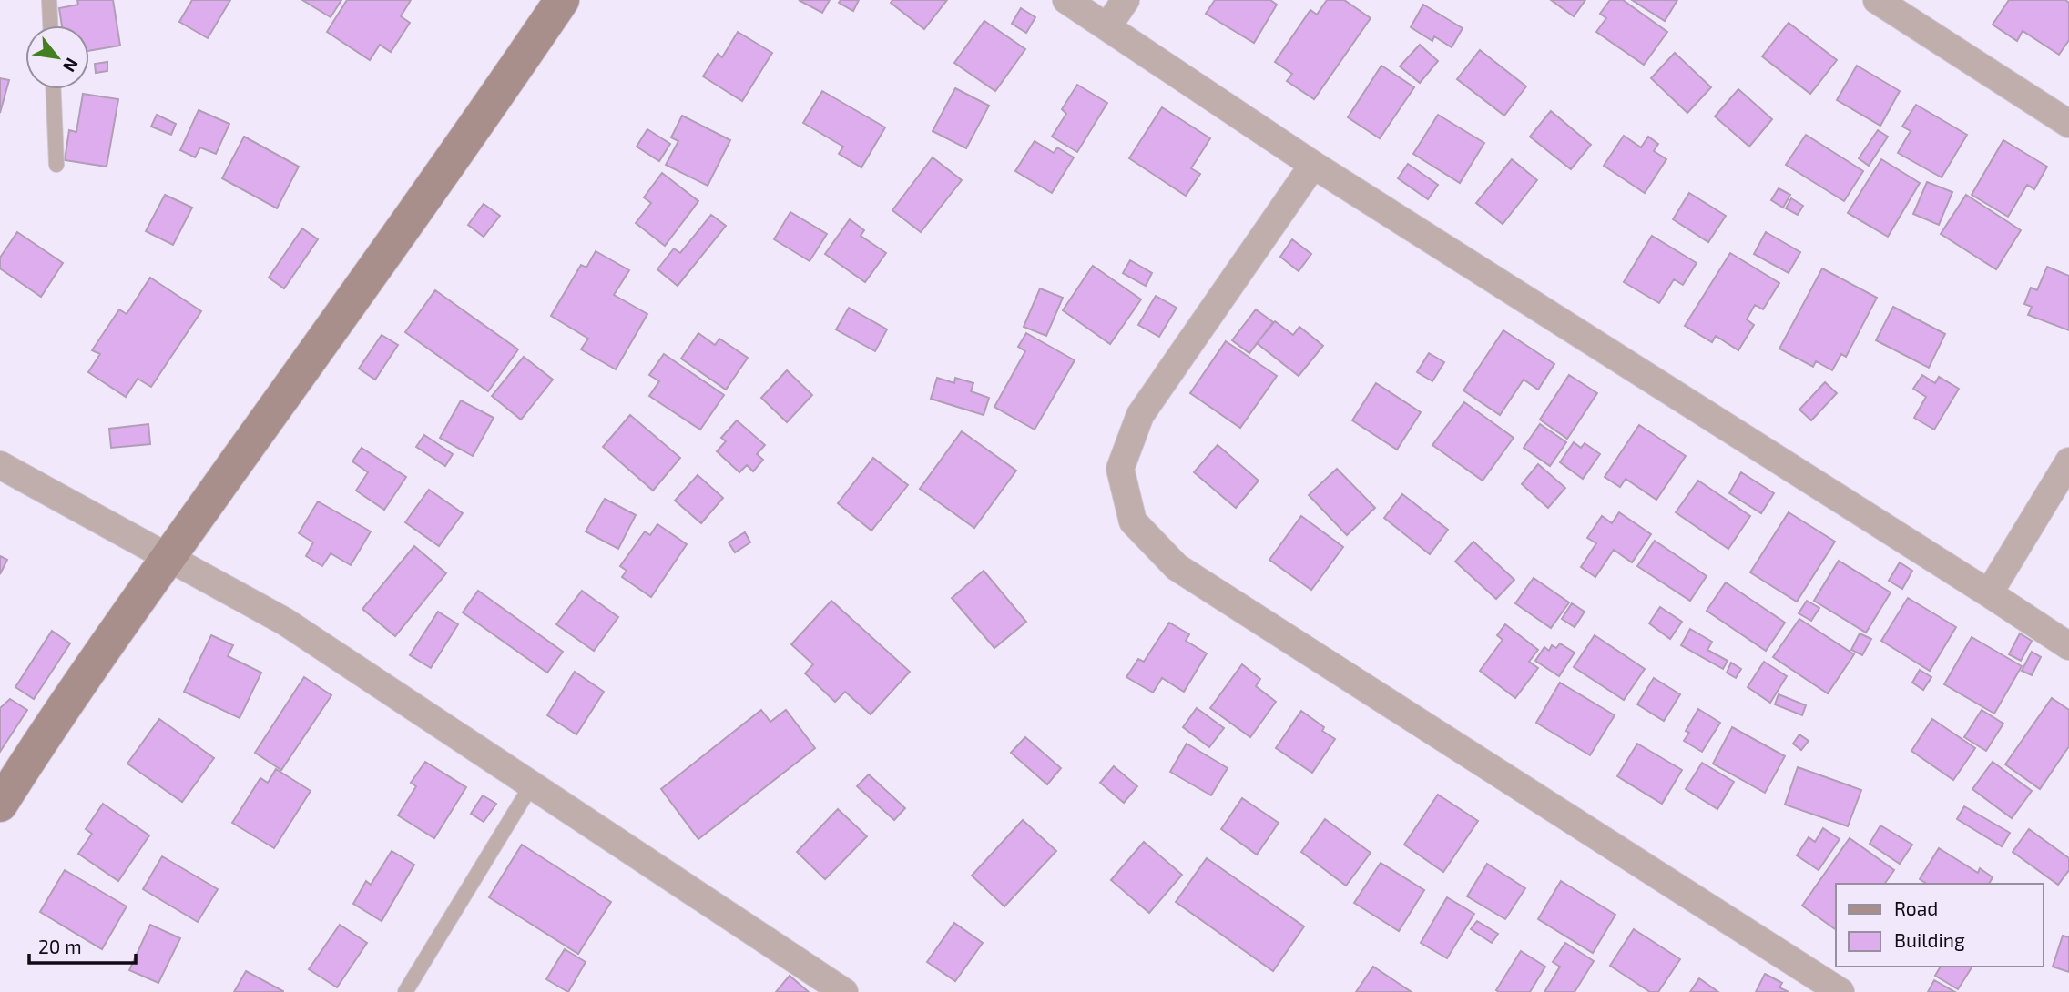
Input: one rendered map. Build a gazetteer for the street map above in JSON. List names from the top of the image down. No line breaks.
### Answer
{"legend":["Road","Building"],"scale_bar":"20 m","north":"bottom right"}
